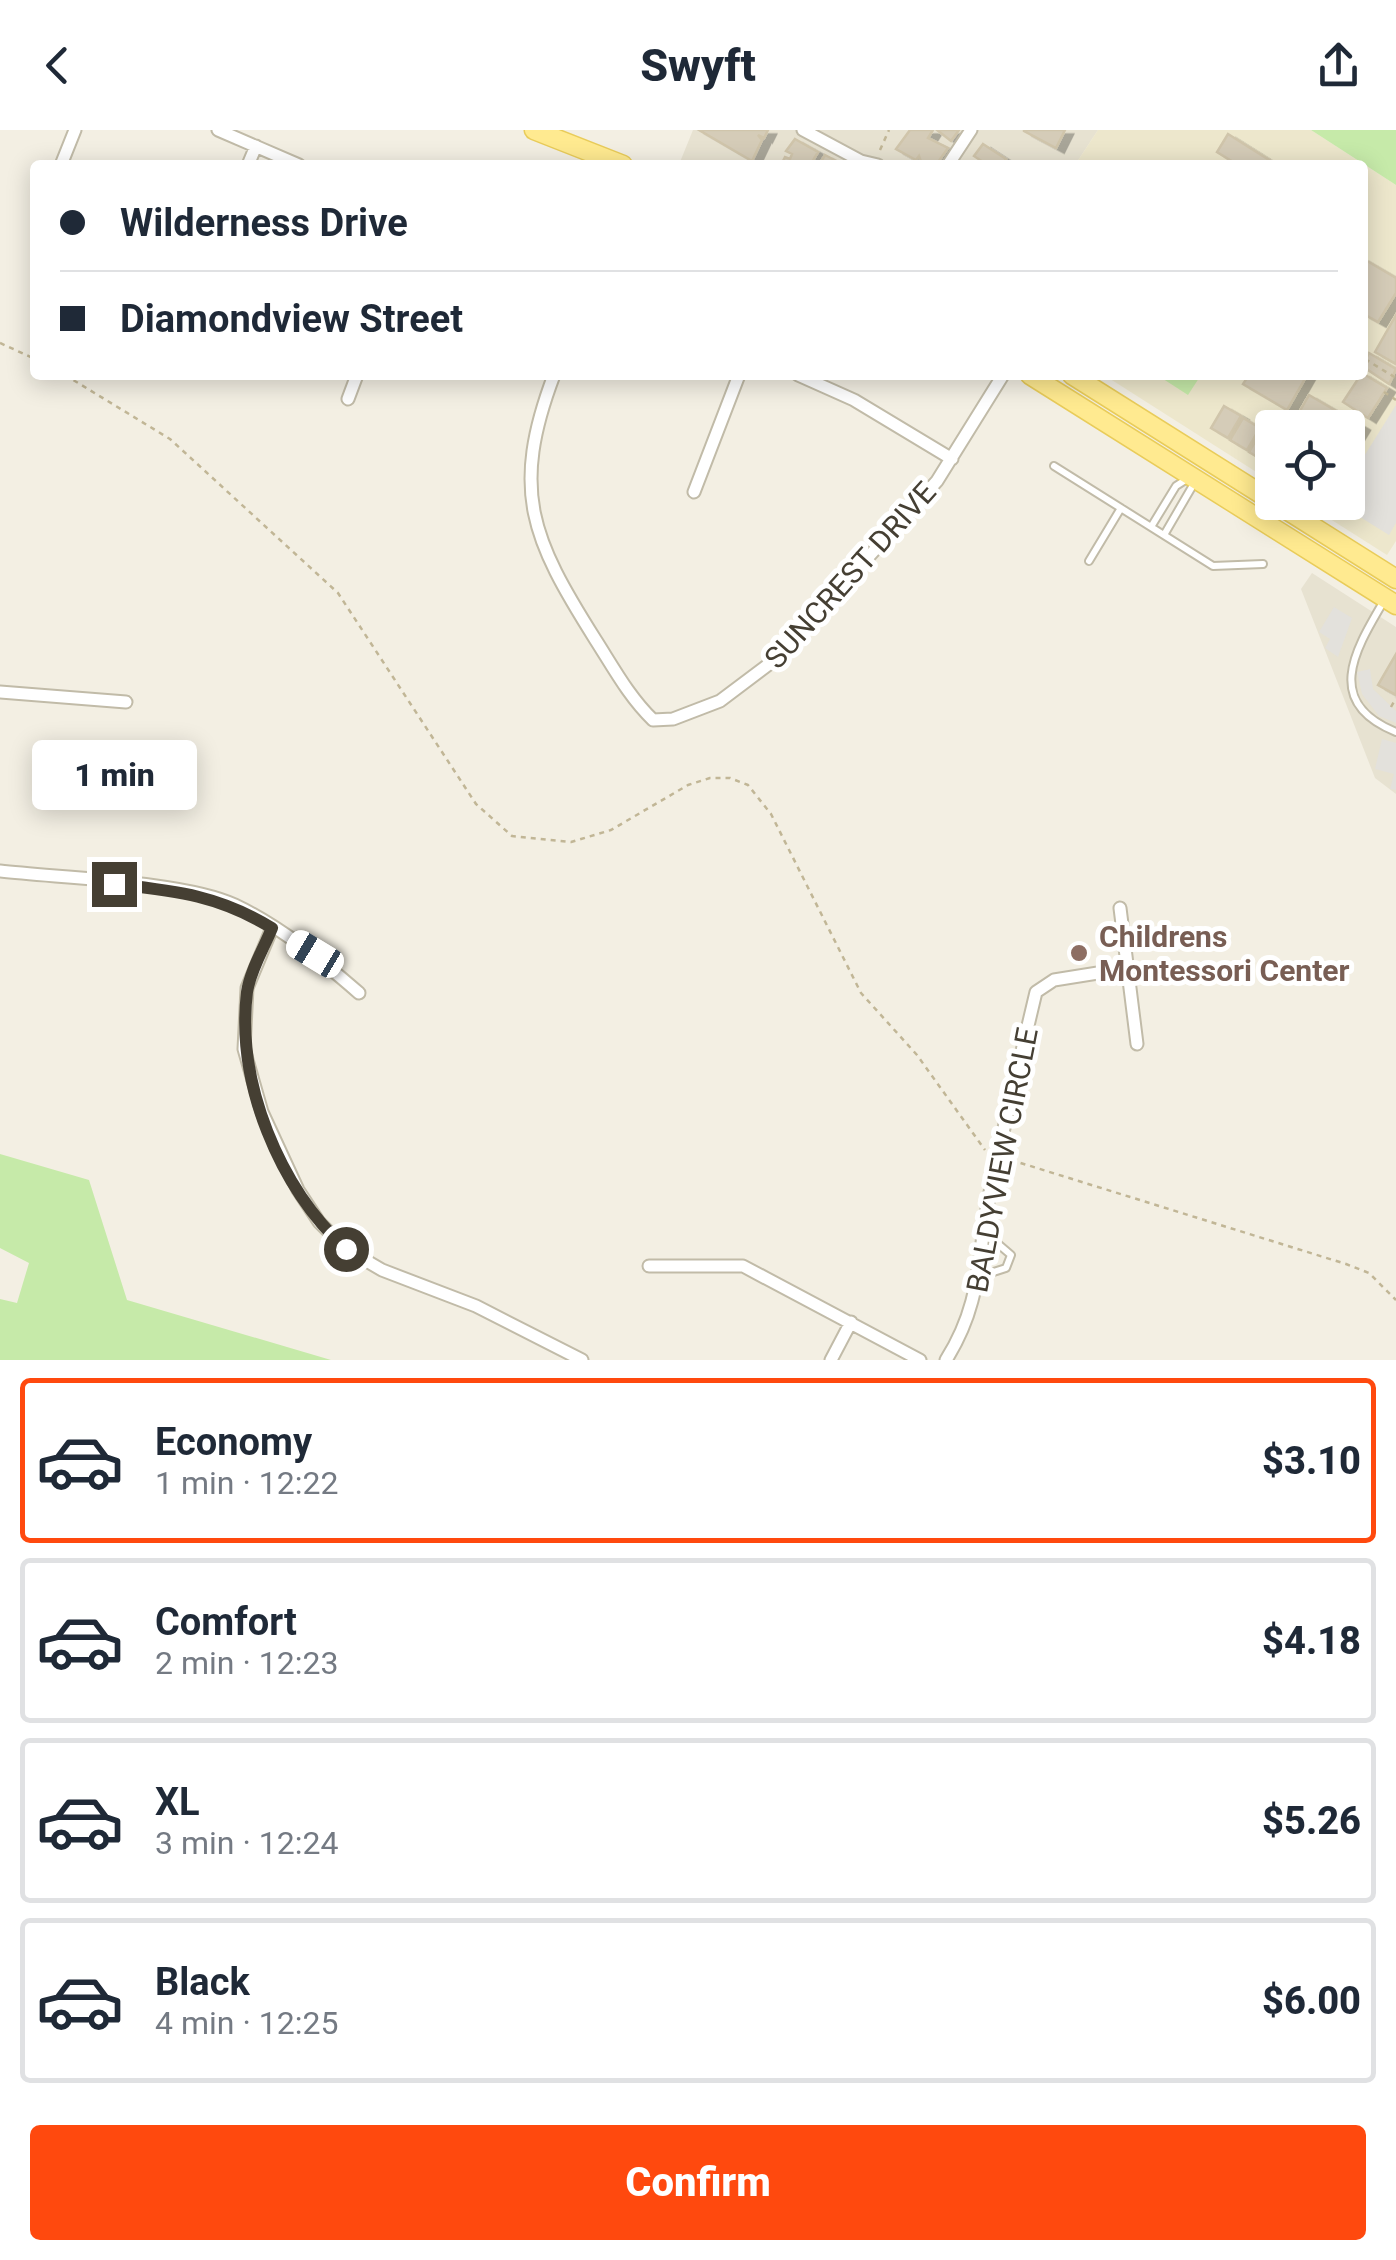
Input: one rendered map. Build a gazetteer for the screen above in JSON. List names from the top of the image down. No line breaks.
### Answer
{"streets":{"street":["SUNCREST DRIVE","BALDYVIEW CIRCLE"]},"places":["Childrens Montessori Center"],"page":{"header":"Swyft","banner":["Wilderness Drive","Diamondview Street"],"bubble":"1 min","list":[{"name":"Economy","note":"1 min · 12:22","value":"$3.10"},{"name":"Comfort","note":"2 min · 12:23","value":"$4.18"},{"name":"XL","note":"3 min · 12:24","value":"$5.26"},{"name":"Black","note":"4 min · 12:25","value":"$6.00"}],"buttons":"Confirm"}}
